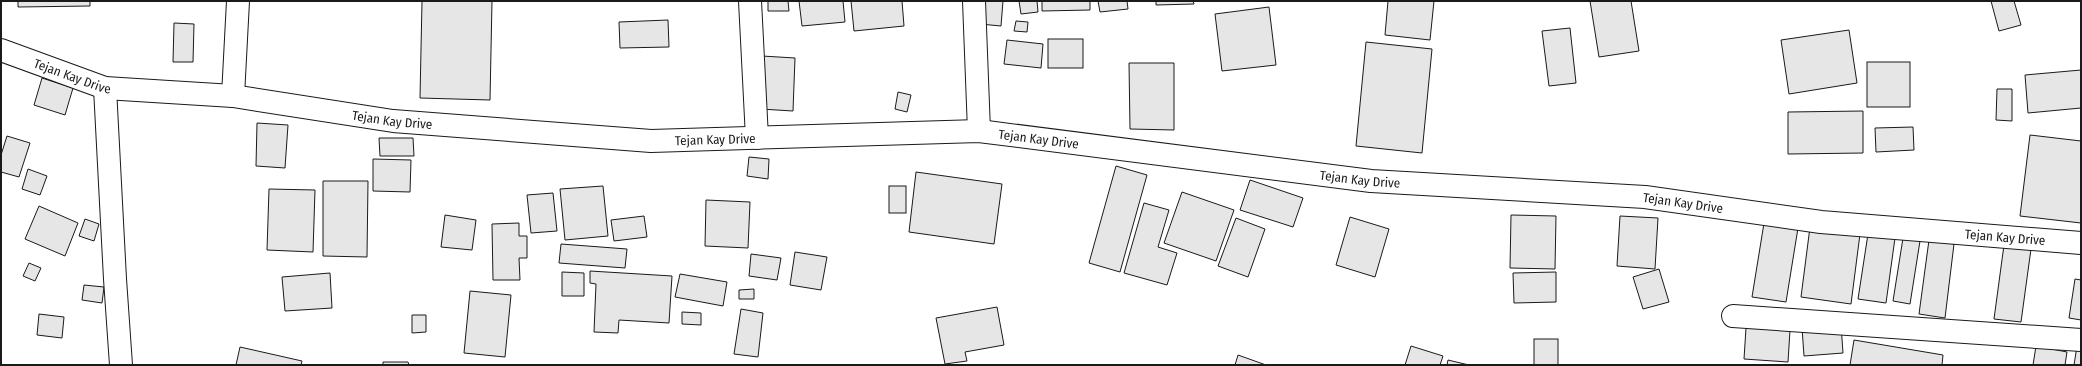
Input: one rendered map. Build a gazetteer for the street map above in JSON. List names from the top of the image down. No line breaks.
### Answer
{"streets":{"street":["Tejan Kay Drive"]}}
